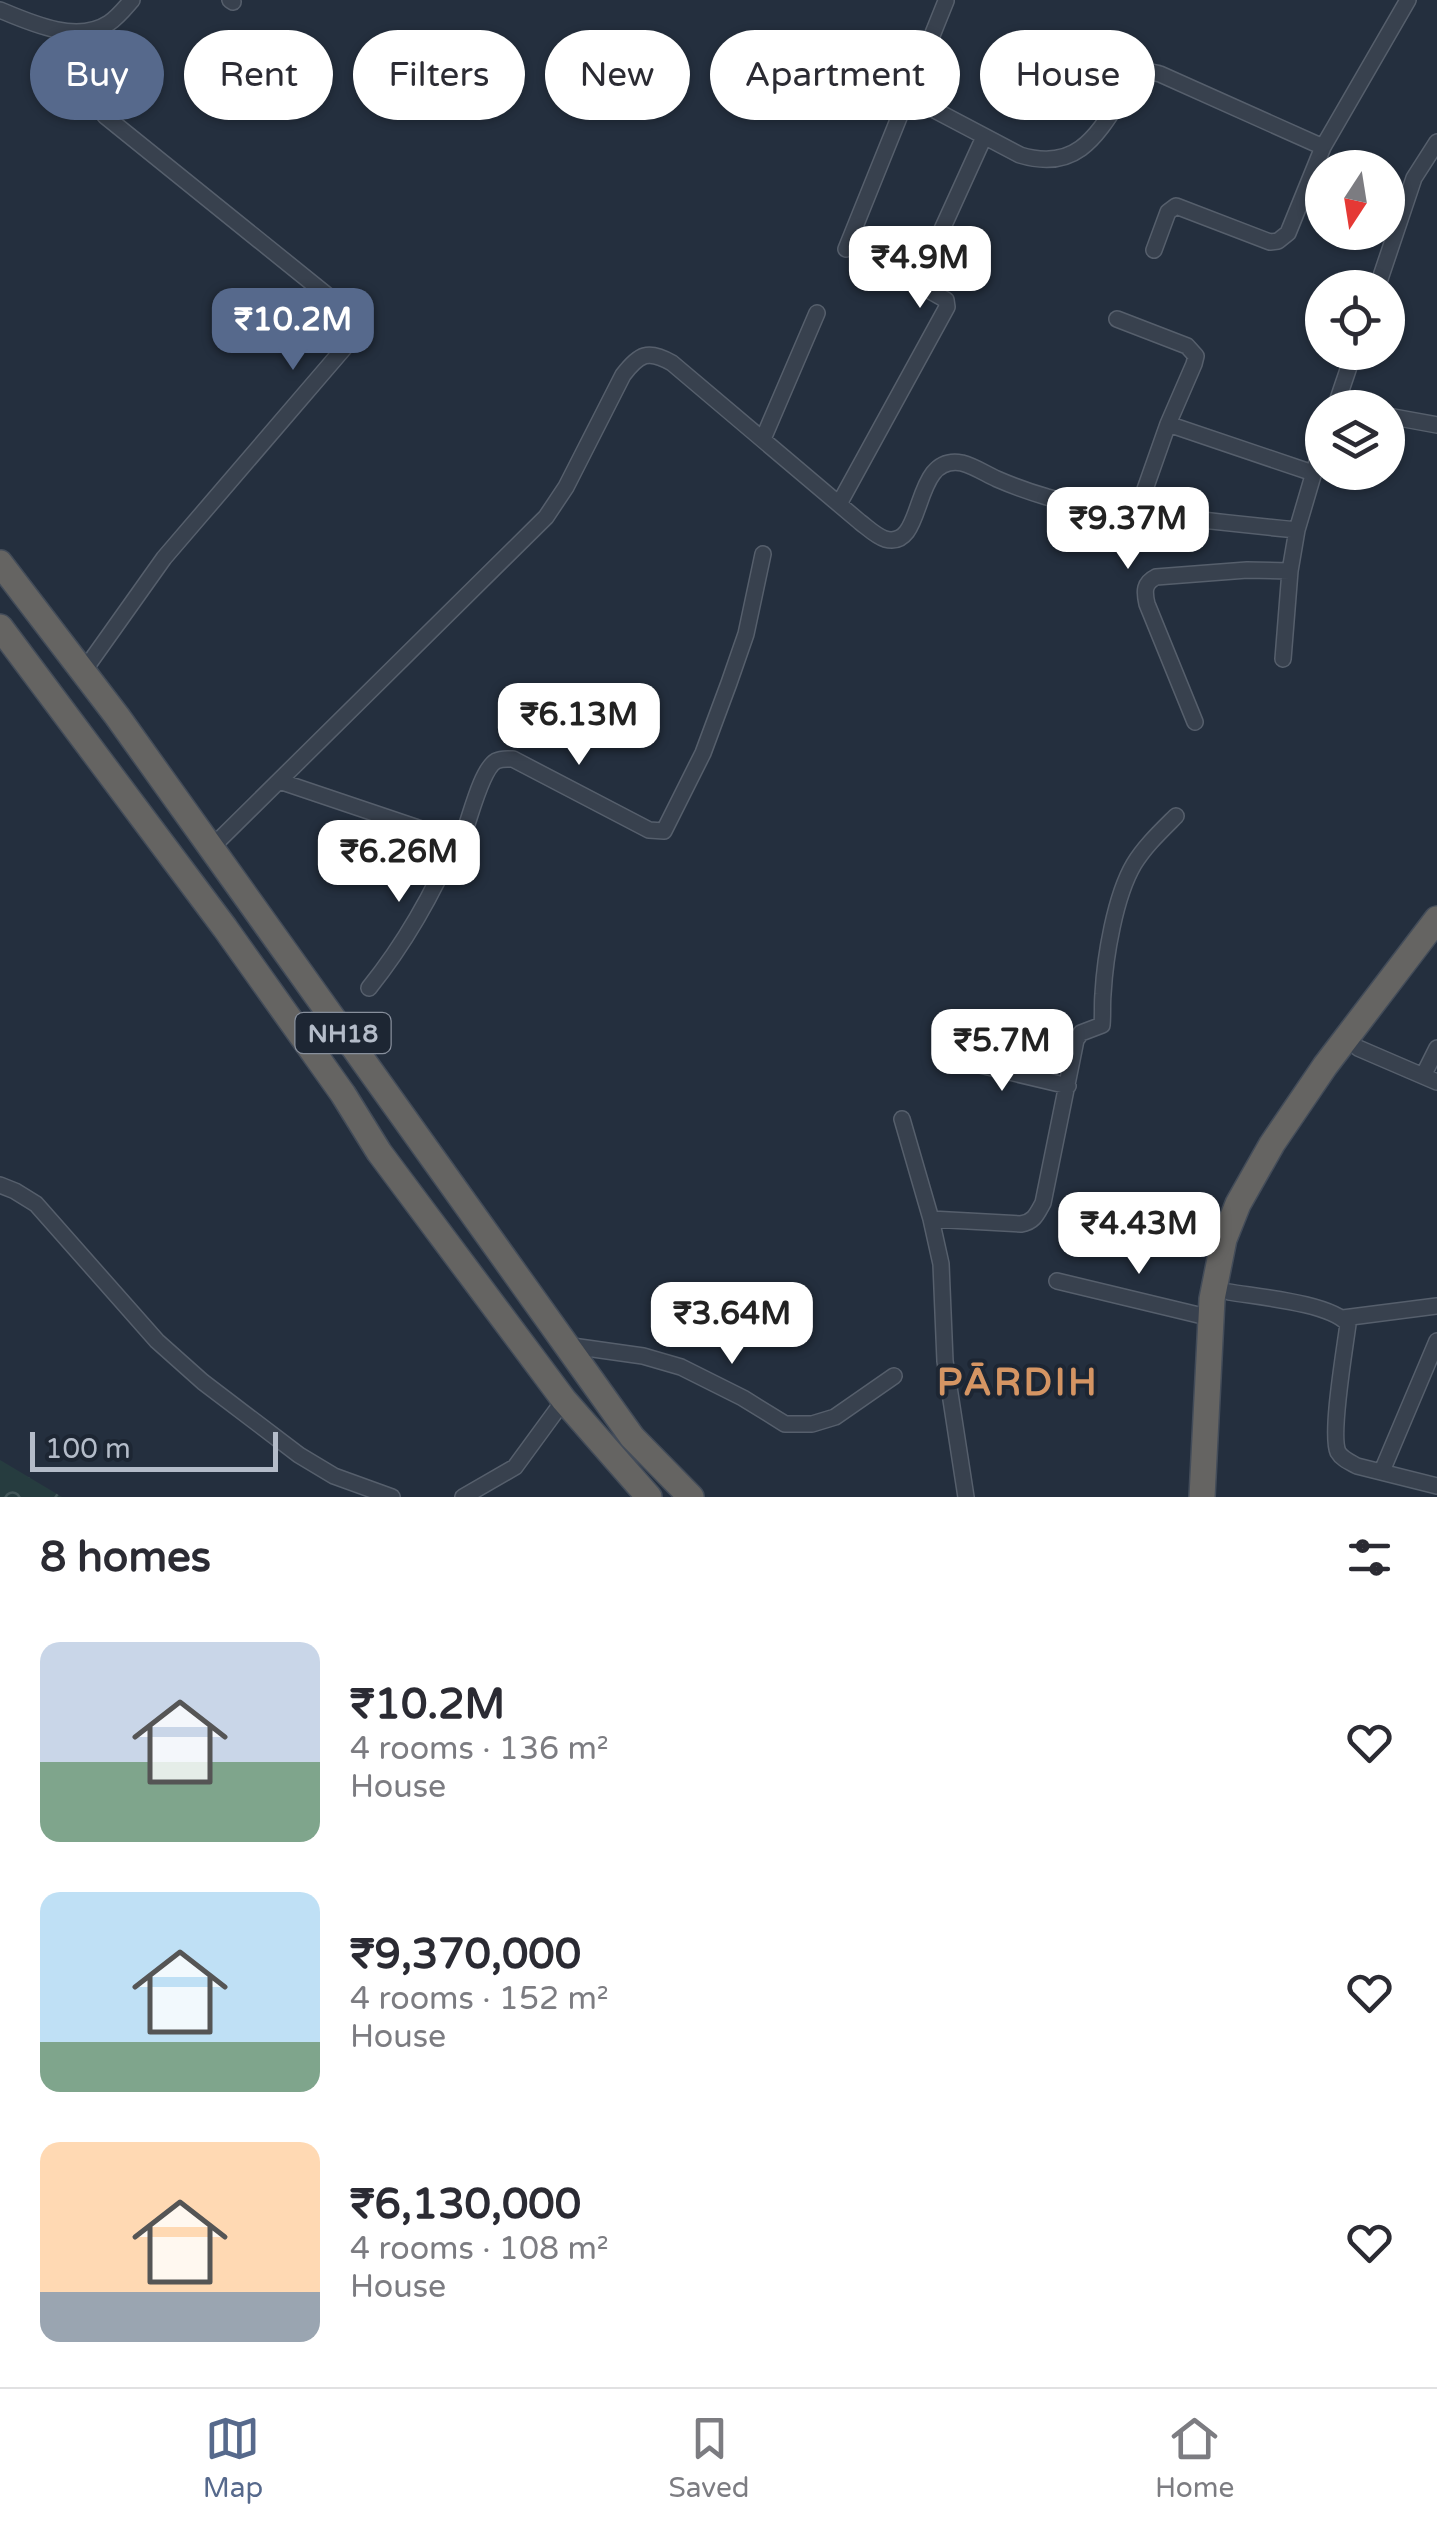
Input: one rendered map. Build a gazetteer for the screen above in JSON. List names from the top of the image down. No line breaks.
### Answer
{"streets":{"highway":["NH18"]},"districts":["PĀRDIH"],"scale_bar":"100 m","north":"bottom","page":{"chip":["Buy","Rent","Filters","New","Apartment","House"],"price":["₹4.9M","₹10.2M","₹9.37M","₹6.13M","₹6.26M","₹5.7M","₹4.43M","₹3.64M"],"scale":"100 m","heading":"8 homes","list":[{"name":"₹10.2M","note":"4 rooms · 136 m² · House"},{"name":"₹9,370,000","note":"4 rooms · 152 m² · House"},{"name":"₹6,130,000","note":"4 rooms · 108 m² · House"}],"tabs":["Map","Saved","Home"]}}
